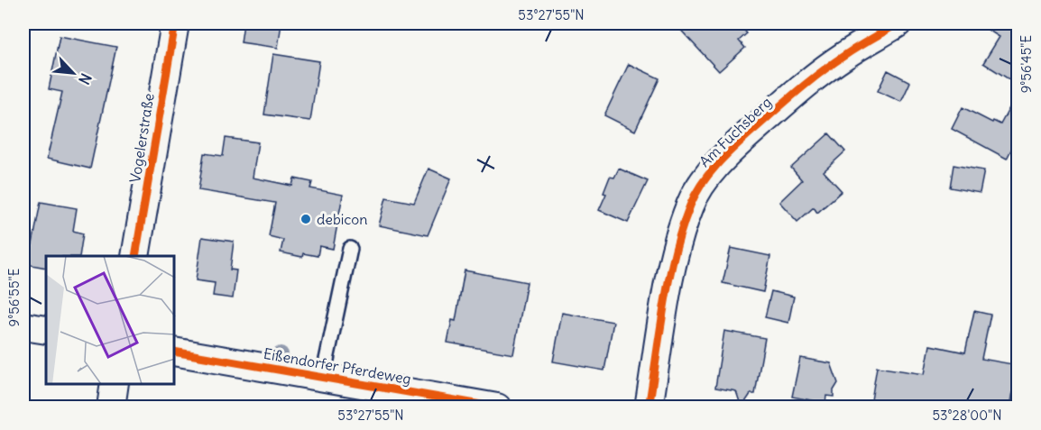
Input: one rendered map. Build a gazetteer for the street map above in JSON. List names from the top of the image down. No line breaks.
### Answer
{"streets":{"street":["Am Fuchsberg","Vogelerstraße","Eißendorfer Pferdeweg"]},"places":["debicon"],"north":"bottom right","coordinates":["53°27'55\"N","9°56'45\"E","9°56'55\"E","53°28'00\"N"]}
